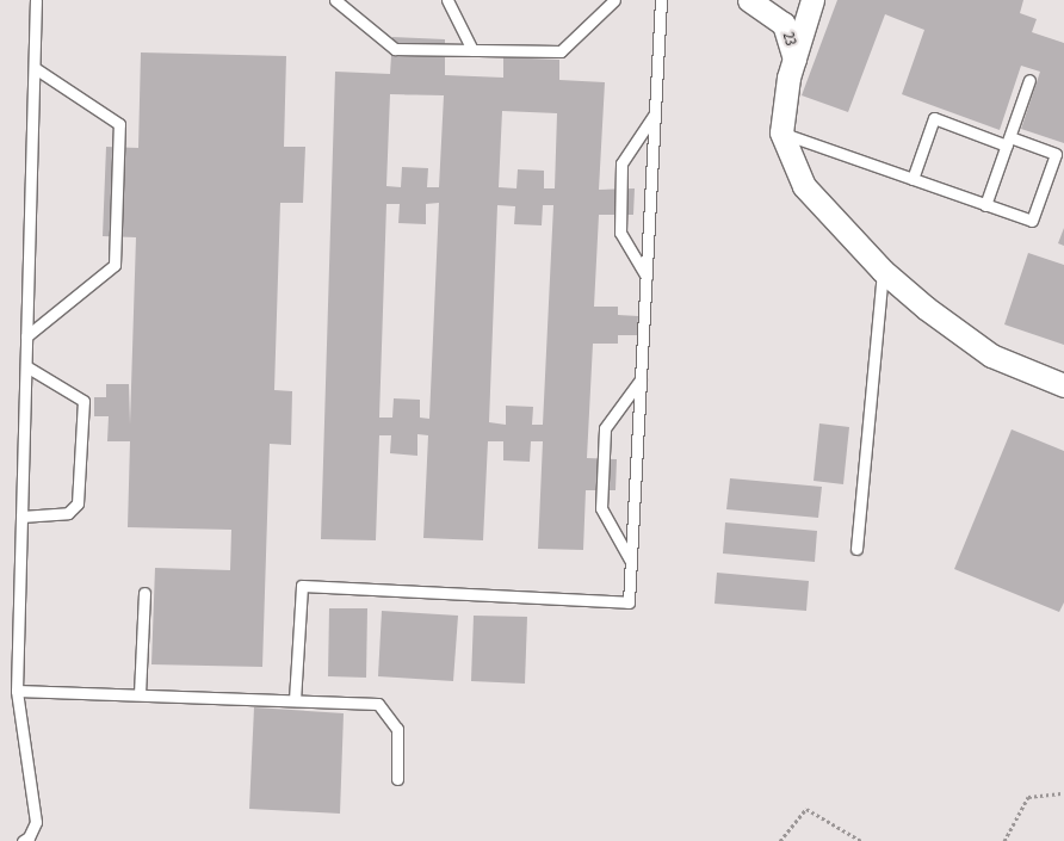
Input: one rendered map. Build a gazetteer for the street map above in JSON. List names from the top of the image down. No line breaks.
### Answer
{"streets":{"street":["23"]}}
